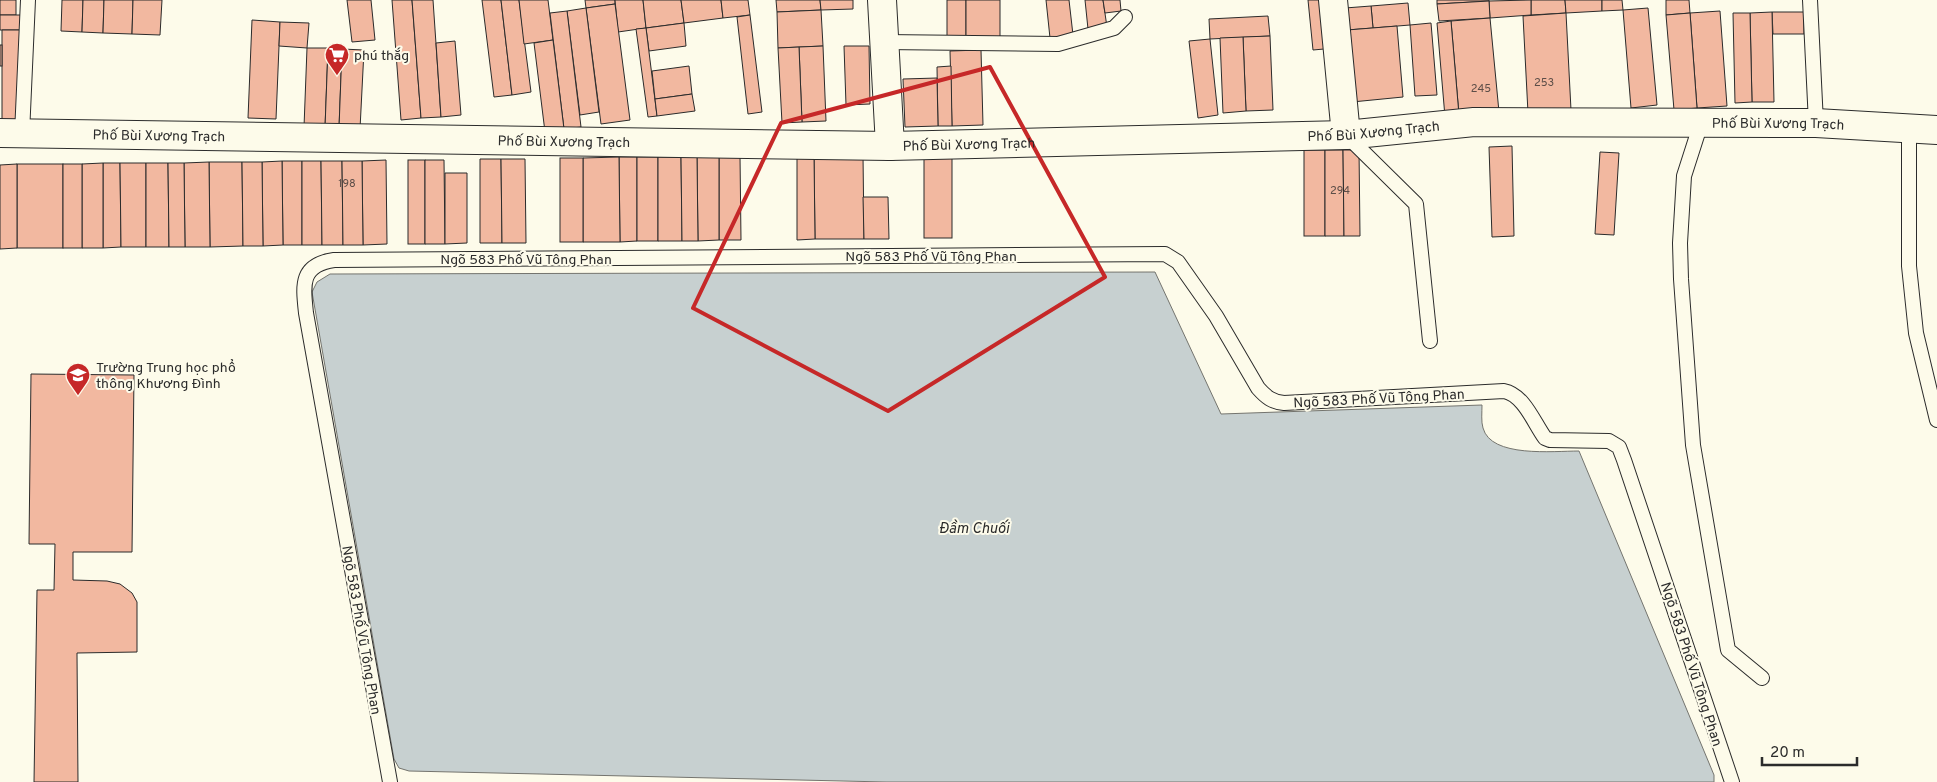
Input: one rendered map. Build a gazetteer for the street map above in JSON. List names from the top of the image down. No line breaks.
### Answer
{"streets":{"street":["Phố Bùi Xương Trạch"],"lane":["Ngõ 583 Phố Vũ Tông Phan"]},"water":["Đầm Chuối"],"places":{"supermarket":["phú thắg"],"school or university":["Trường Trung học phổ thông Khương Đình"]},"house_numbers":["253","245","198","294"],"scale_bar":"20 m"}
